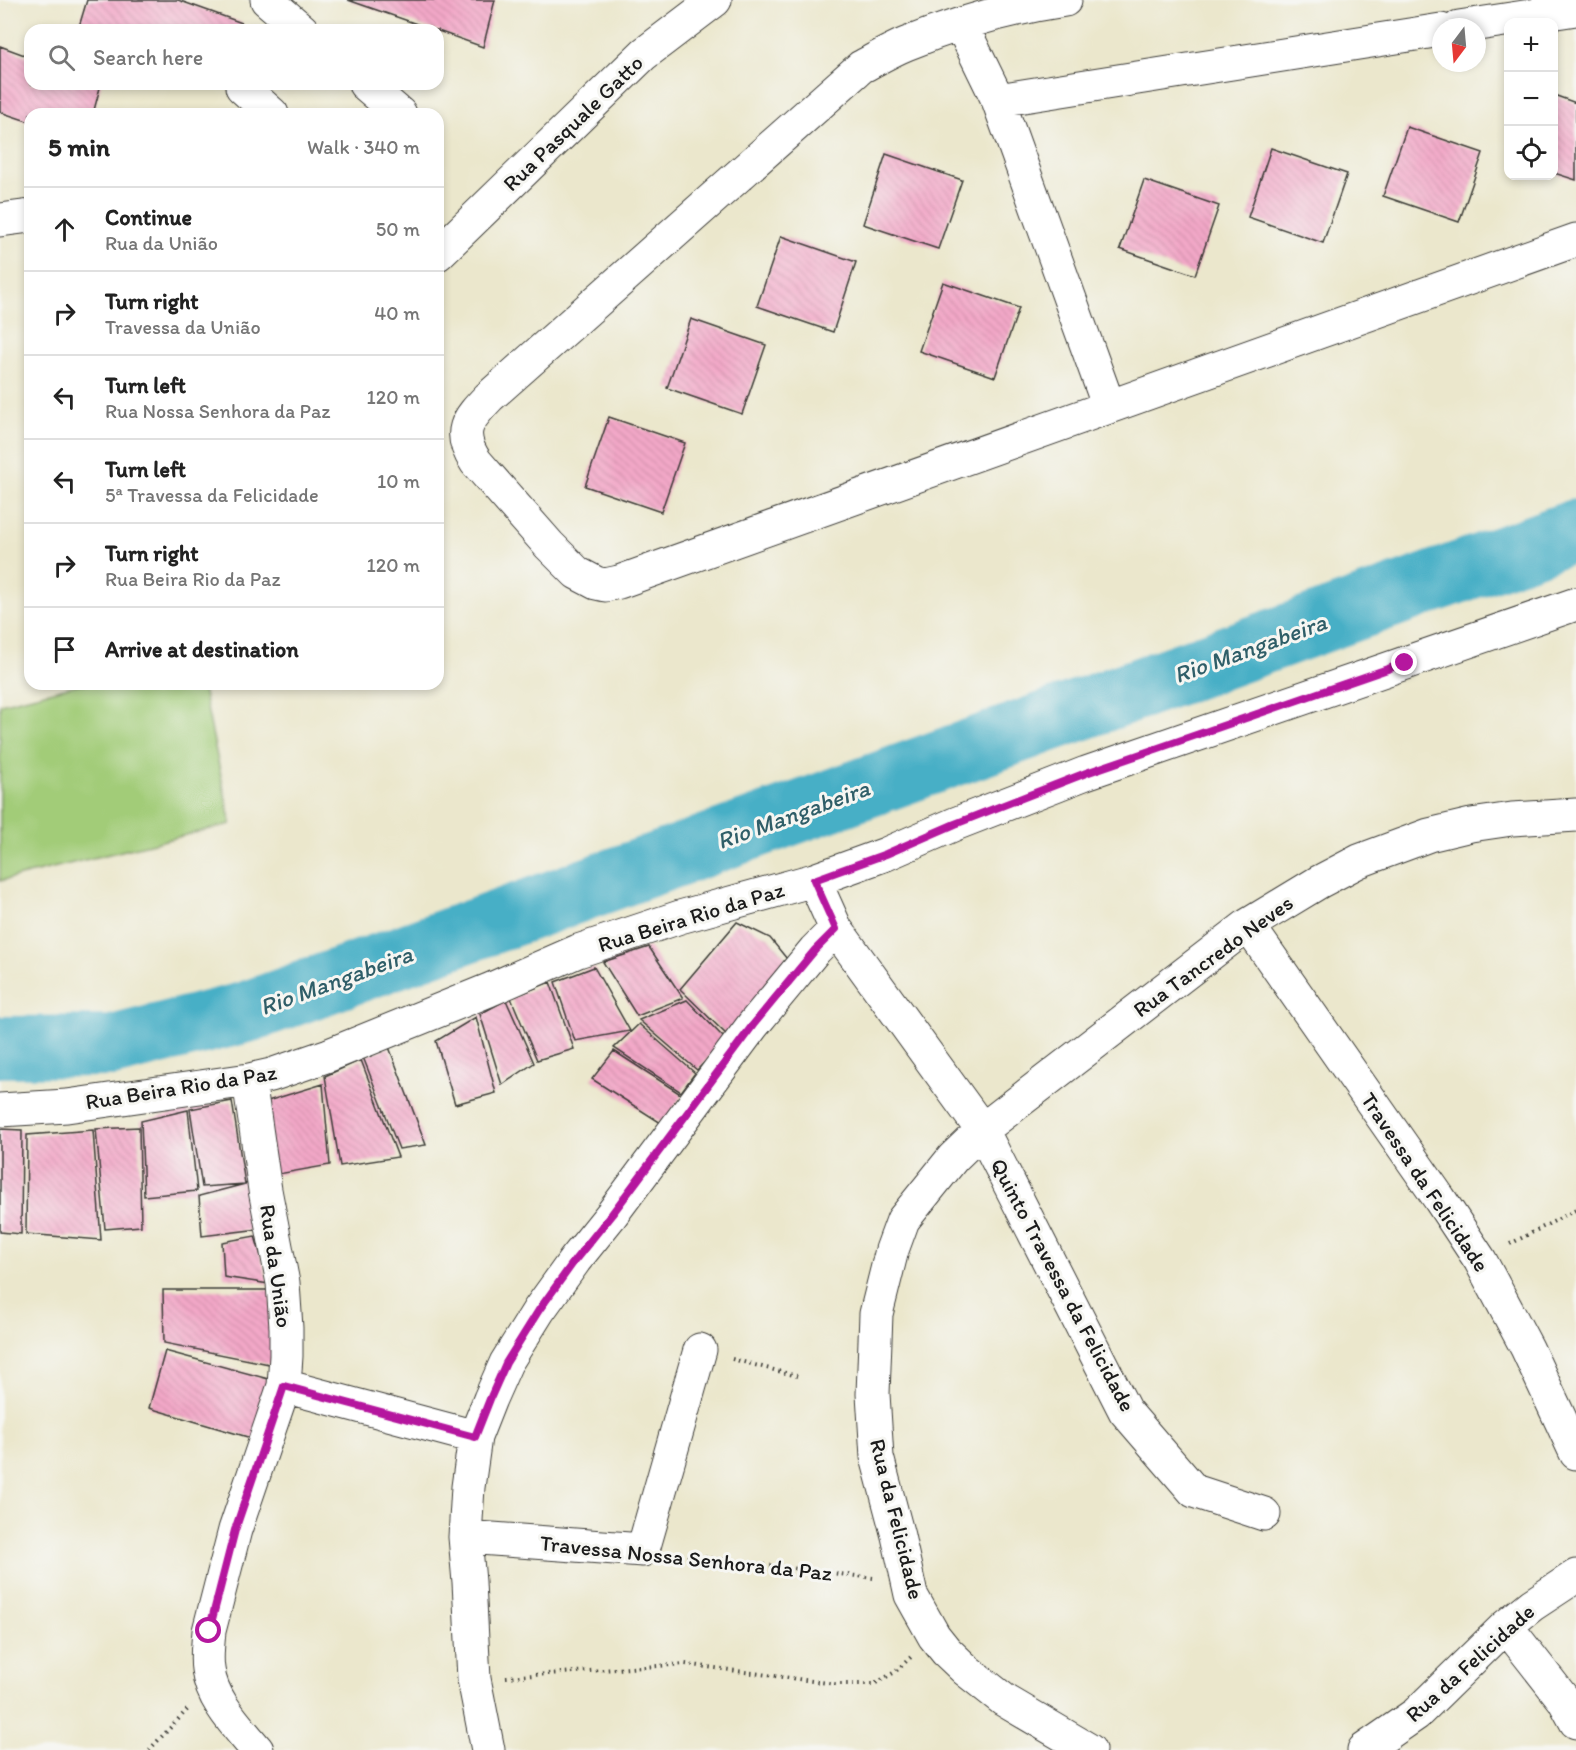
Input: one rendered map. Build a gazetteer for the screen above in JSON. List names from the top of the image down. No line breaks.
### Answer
{"streets":{"street":["Rua Pasquale Gatto","Rua Beira Rio da Paz","Rua Tancredo Neves","Travessa da Felicidade","Rua da União","Quinto Travessa da Felicidade","Rua da Felicidade","Travessa Nossa Senhora da Paz"]},"crossings":[["Rua Beira Rio da Paz","Rua da União"],["Rua Beira Rio da Paz","Quinto Travessa da Felicidade"],["Rua Tancredo Neves","Travessa da Felicidade"],["Rua Tancredo Neves","Quinto Travessa da Felicidade"],["Rua Tancredo Neves","Rua da Felicidade"],["Quinto Travessa da Felicidade","Rua da Felicidade"],["Rua da Felicidade","Travessa Nossa Senhora da Paz"]],"water":["Rio Mangabeira"],"north":"bottom","page":{"map_buttons":["+","−"],"search":"Search here","heading":["5 min","Walk · 340 m"],"list":[["Continue","Rua da União","50 m"],["Turn right","Travessa da União","40 m"],["Turn left","Rua Nossa Senhora da Paz","120 m"],["Turn left","5ª Travessa da Felicidade","10 m"],["Turn right","Rua Beira Rio da Paz","120 m"],"Arrive at destination"]}}
